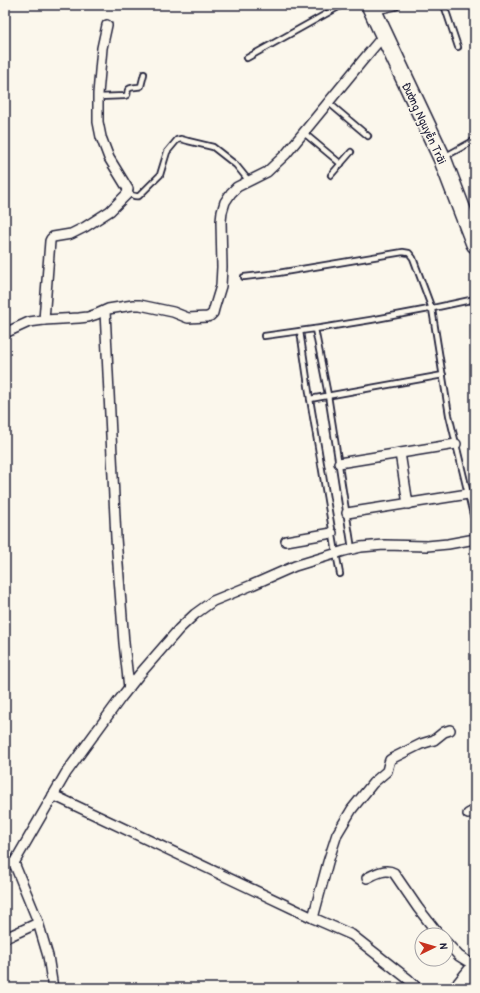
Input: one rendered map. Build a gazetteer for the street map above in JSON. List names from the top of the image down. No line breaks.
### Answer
{"streets":{"highway":["Đường Nguyễn Trãi"]},"north":"right"}
